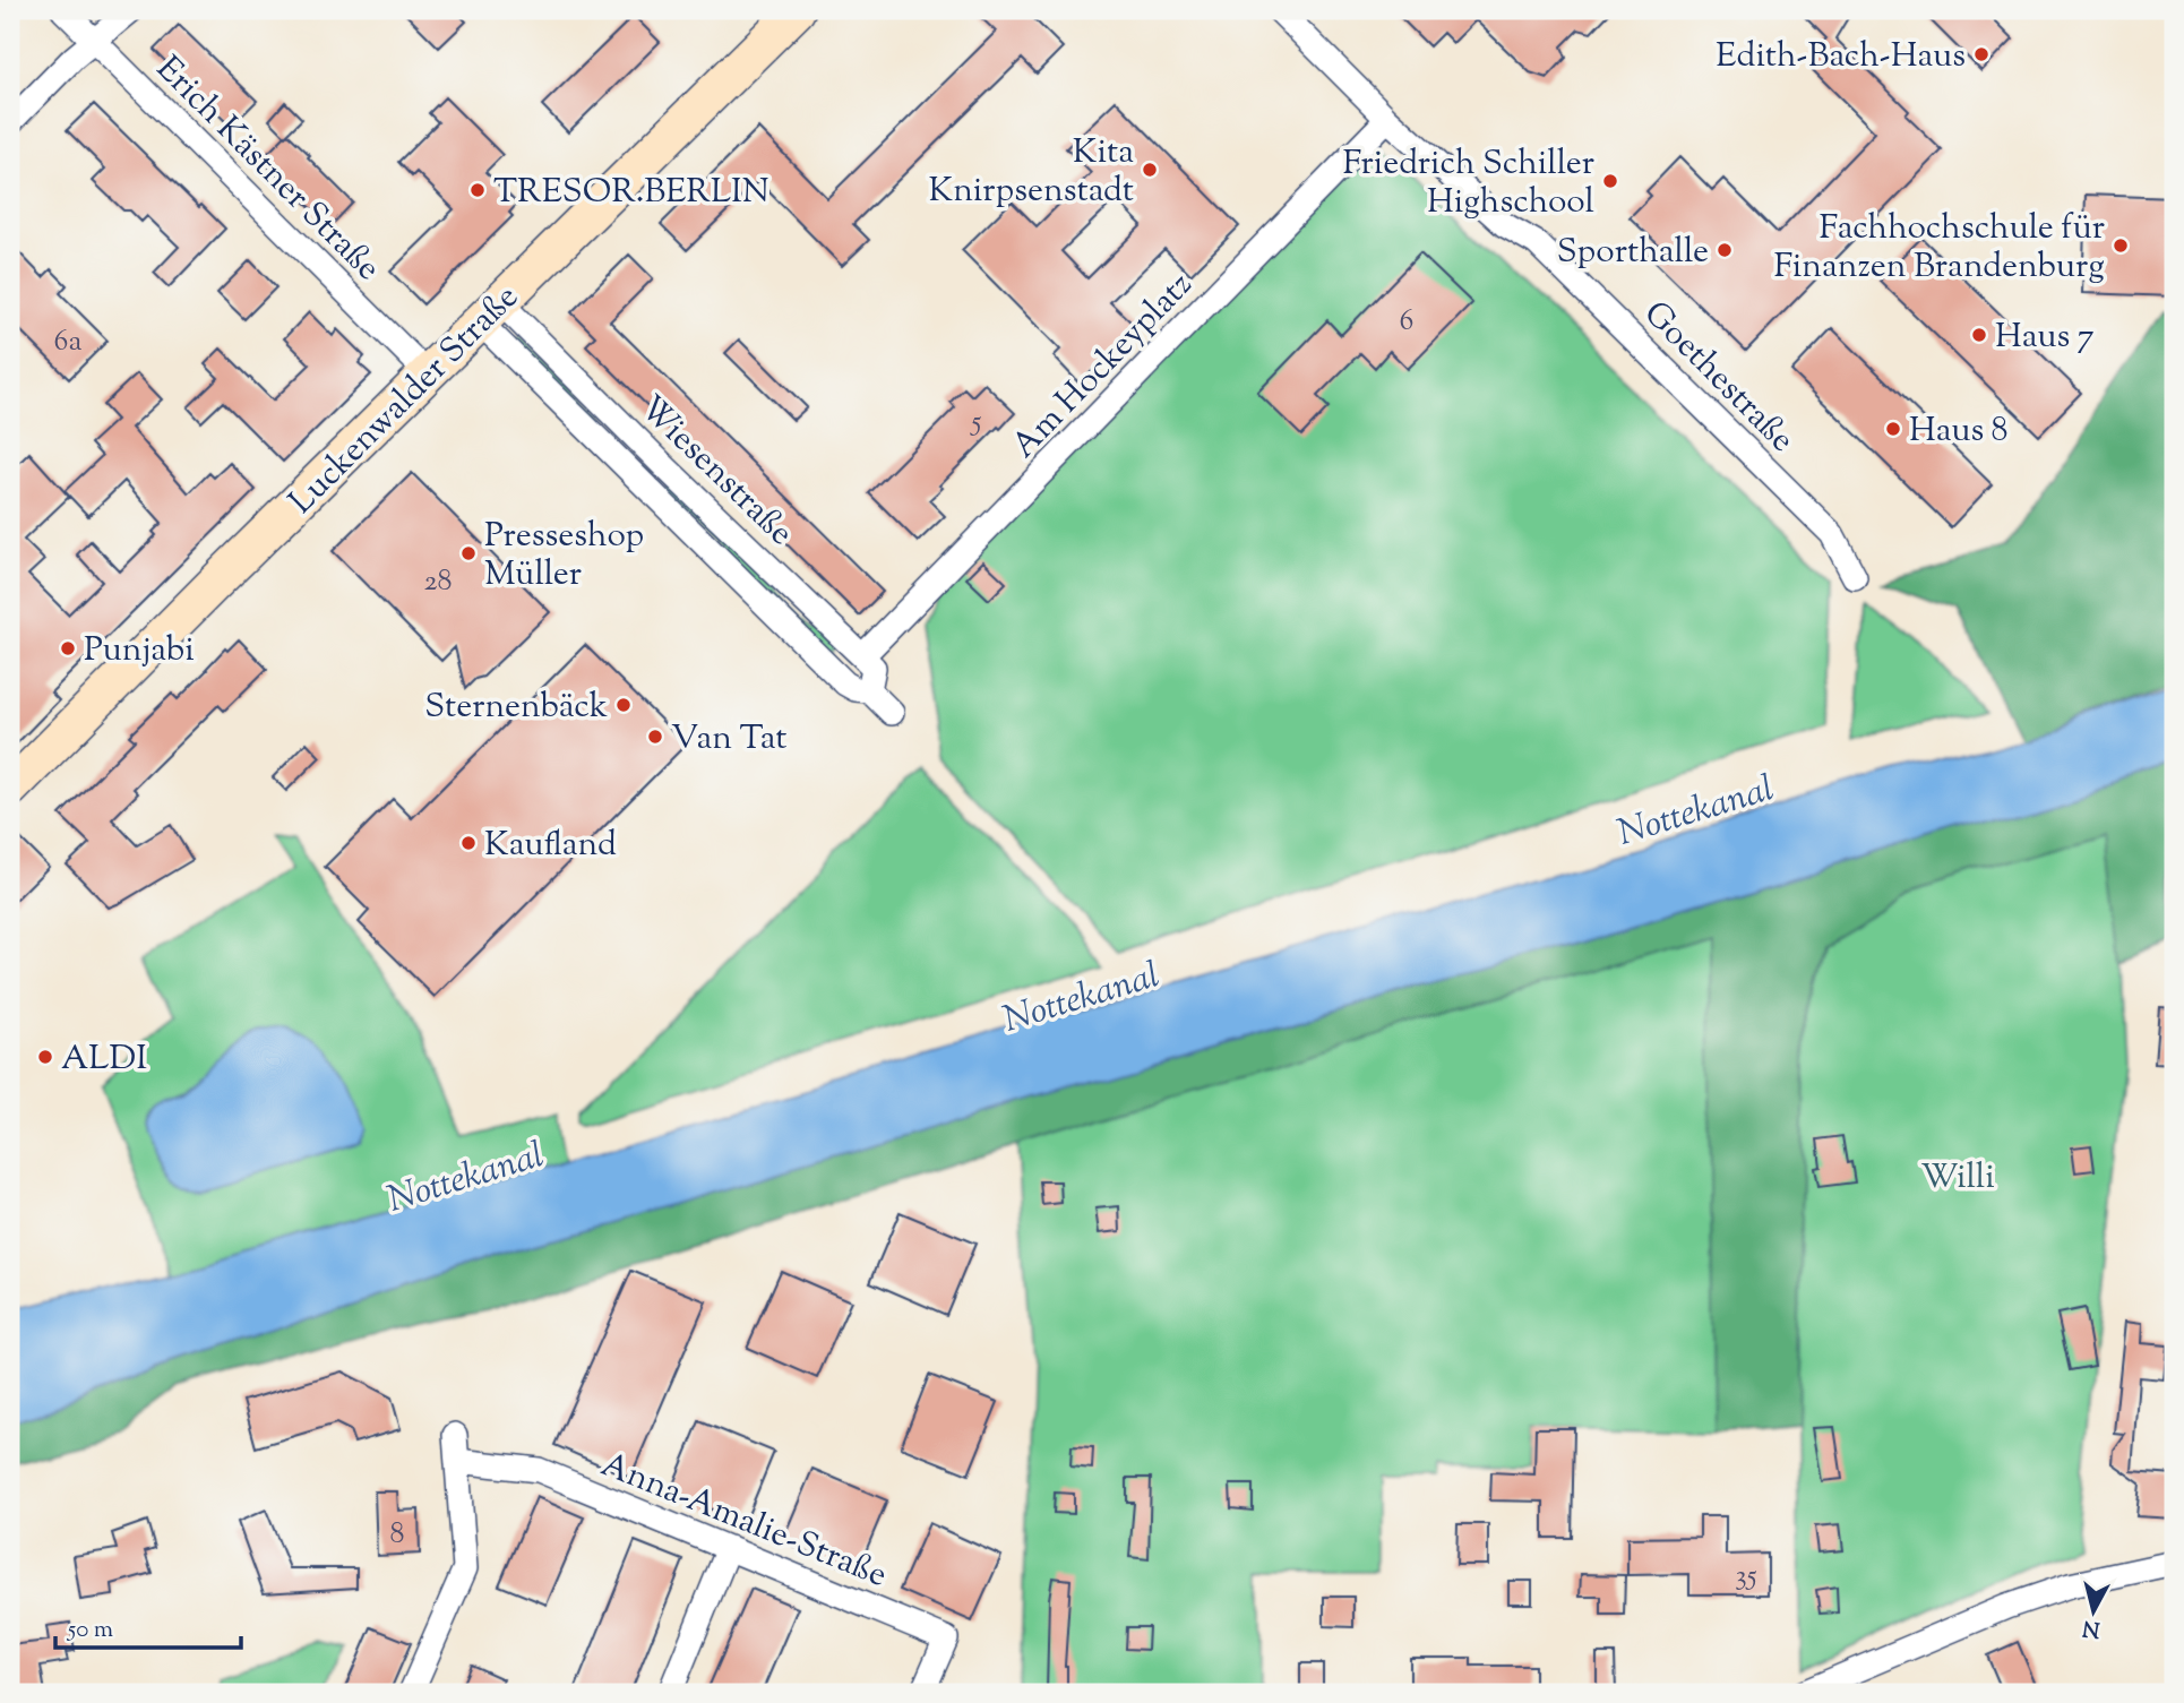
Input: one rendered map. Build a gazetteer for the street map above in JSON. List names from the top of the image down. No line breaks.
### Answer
{"streets":{"main road":["Luckenwalder Straße"],"street":["Erich Kästner Straße","Am Hockeyplatz","Goethestraße","Wiesenstraße","Anna-Amalie-Straße"]},"crossings":[["Erich Kästner Straße","Luckenwalder Straße"],["Am Hockeyplatz","Goethestraße"],["Am Hockeyplatz","Wiesenstraße"],["Luckenwalder Straße","Wiesenstraße"]],"water":["Nottekanal"],"parks":["Willi"],"places":["Edith-Bach-Haus","Kita Knirpsenstadt","Friedrich Schiller Highschool","TRESOR.BERLIN","Fachhochschule für Finanzen Brandenburg","Sporthalle","Haus 7","Haus 8","Presseshop Müller","Punjabi","Sternenbäck","Van Tat","Kaufland","ALDI"],"house_numbers":["6","6a","5","28","8","35"],"scale_bar":"50 m","north":"bottom"}
